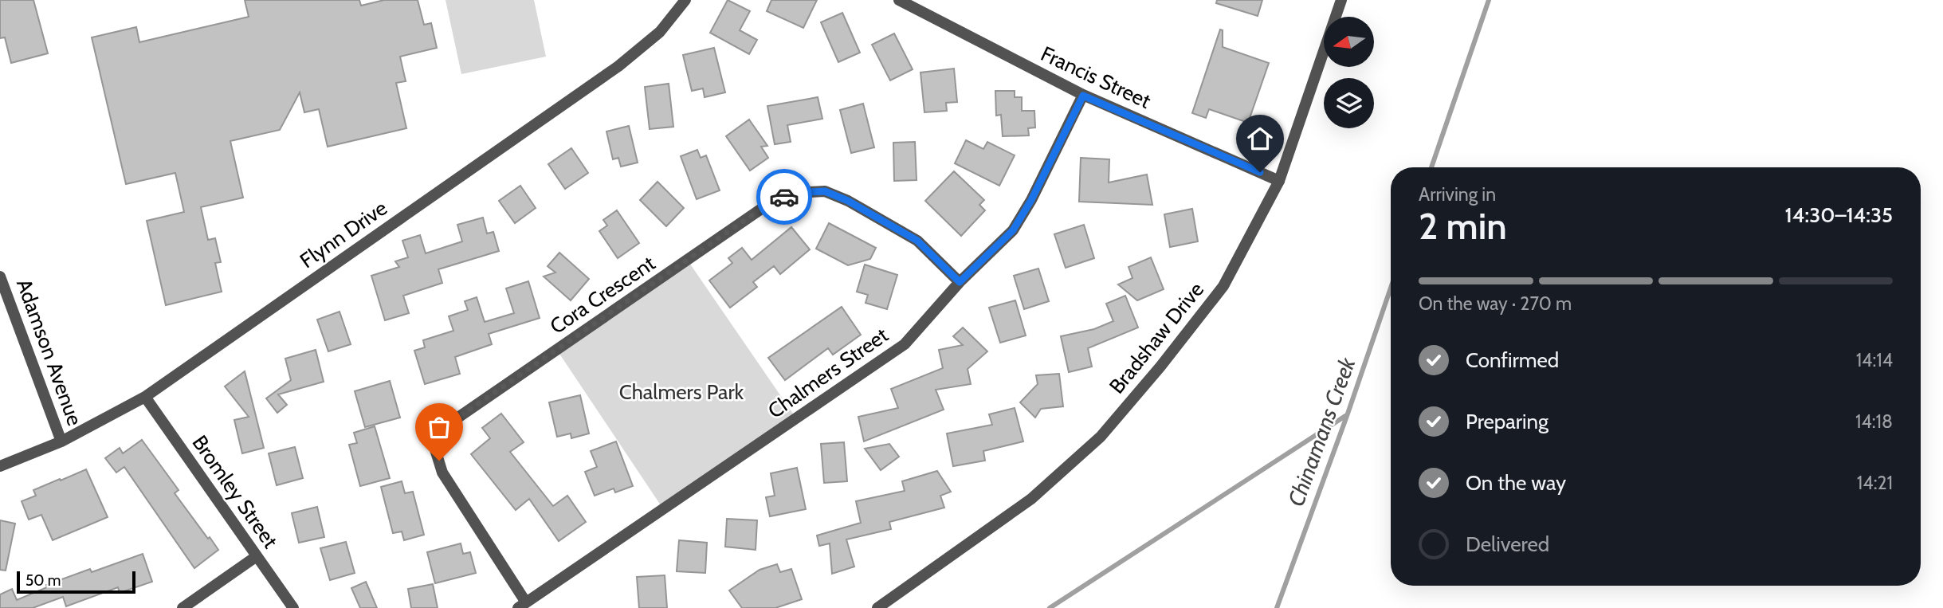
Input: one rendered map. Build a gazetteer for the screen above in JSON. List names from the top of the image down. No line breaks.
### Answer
{"streets":{"street":["Francis Street","Flynn Drive","Cora Crescent","Bradshaw Drive","Adamson Avenue","Chalmers Street","Bromley Street"]},"crossings":[["Francis Street","Bradshaw Drive"],["Francis Street","Chalmers Street"],["Flynn Drive","Adamson Avenue"],["Flynn Drive","Bromley Street"],["Cora Crescent","Chalmers Street"]],"water":["Chinamans Creek"],"parks":["Chalmers Park"],"scale_bar":"50 m","north":"left","page":{"heading":["2 min","Arriving in","14:30–14:35"],"bar":"On the way · 270 m","list":[["Confirmed","14:14"],["Preparing","14:18"],["On the way","14:21"],"Delivered"],"scale":"50 m"}}
